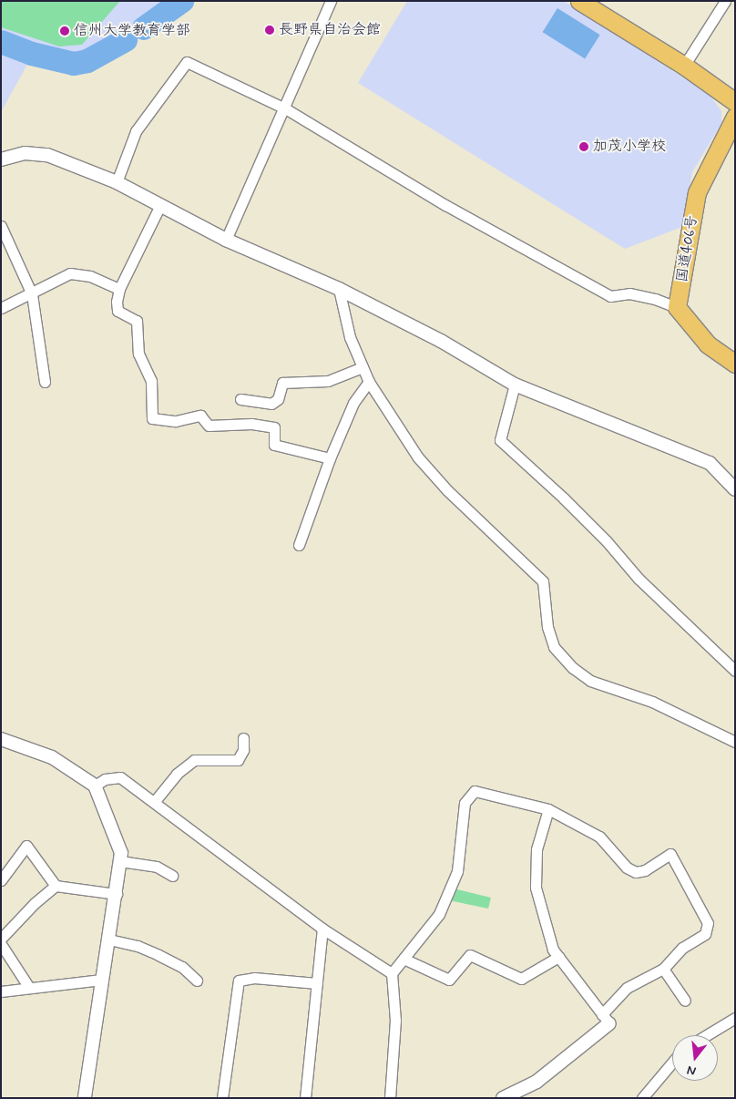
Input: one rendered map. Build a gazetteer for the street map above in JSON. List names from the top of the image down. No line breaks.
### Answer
{"streets":{"highway":["国道406号"]},"places":["長野県自治会館","信州大学教育学部","加茂小学校"],"north":"bottom"}
